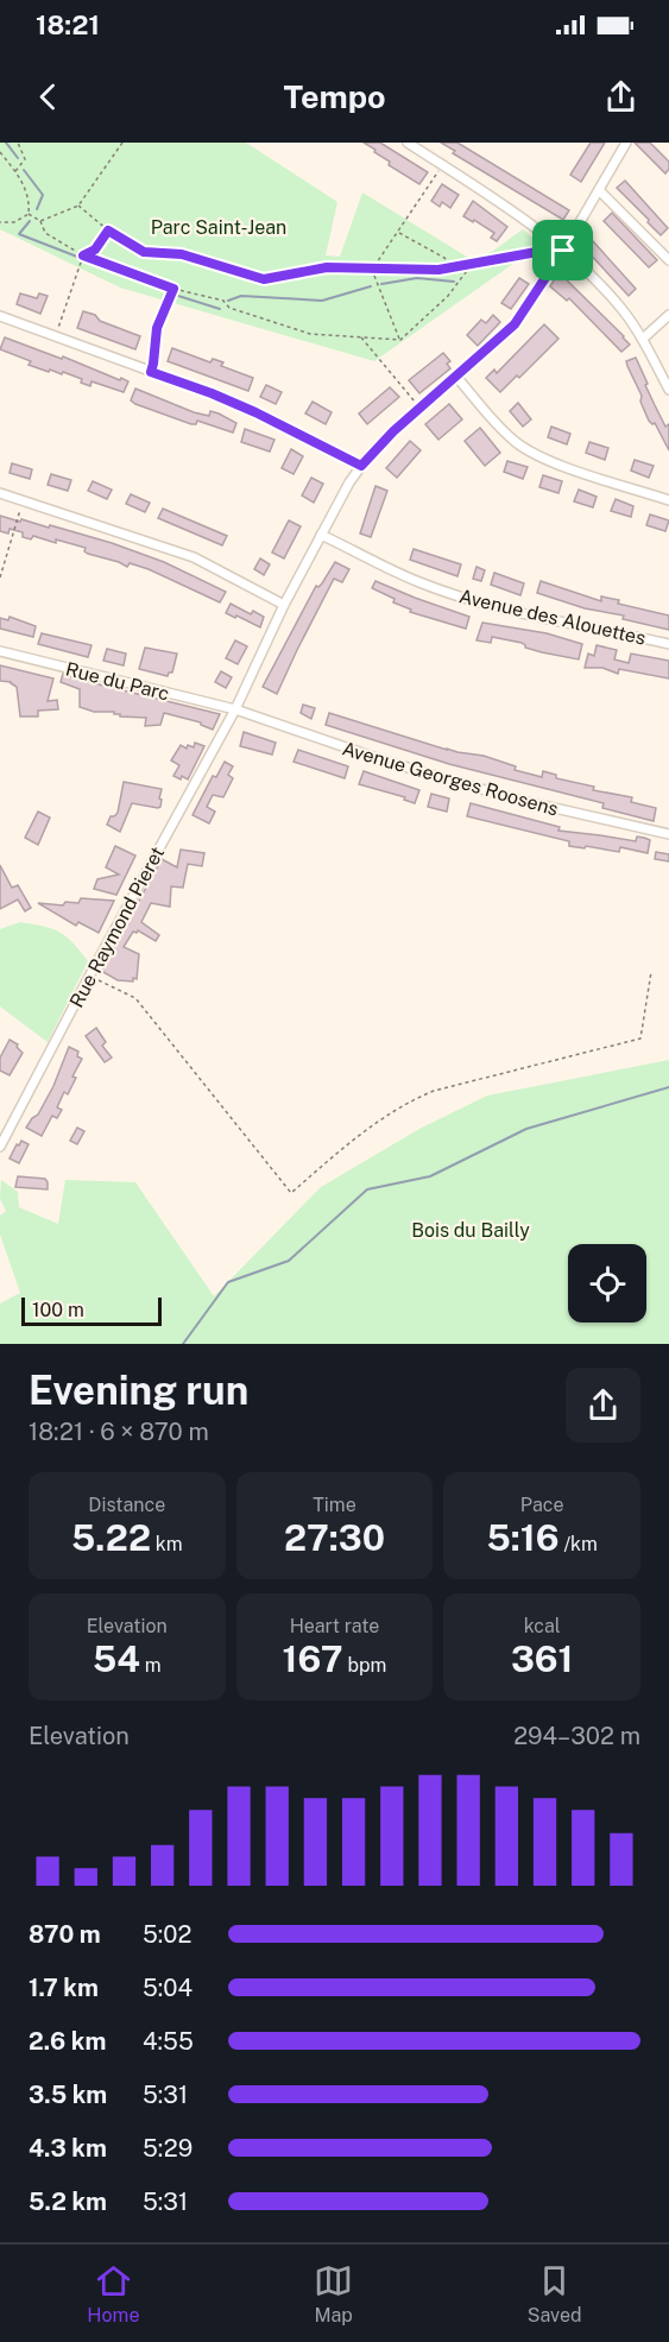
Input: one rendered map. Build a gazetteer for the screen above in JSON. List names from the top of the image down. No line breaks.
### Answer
{"streets":{"street":["Avenue des Alouettes","Rue du Parc","Avenue Georges Roosens","Rue Raymond Pieret"]},"crossings":[["Avenue des Alouettes","Rue Raymond Pieret"],["Rue du Parc","Avenue Georges Roosens"],["Rue du Parc","Rue Raymond Pieret"],["Avenue Georges Roosens","Rue Raymond Pieret"]],"parks":["Parc Saint-Jean","Bois du Bailly"],"scale_bar":"100 m","page":{"status":"18:21","header":"Tempo","scale":"100 m","heading":["Evening run","18:21 · 6 × 870 m"],"stats":[["Distance","5.22 km"],["Time","27:30"],["Pace","5:16 /km"],["Elevation","54 m"],["Heart rate","167 bpm"],["kcal","361"]],"chart":["Elevation","294–302 m"],"list":[{"name":"870 m","note":"5:02"},{"name":"1.7 km","note":"5:04"},{"name":"2.6 km","note":"4:55"},{"name":"3.5 km","note":"5:31"},{"name":"4.3 km","note":"5:29"},{"name":"5.2 km","note":"5:31"}],"tabs":["Home","Map","Saved"]}}
